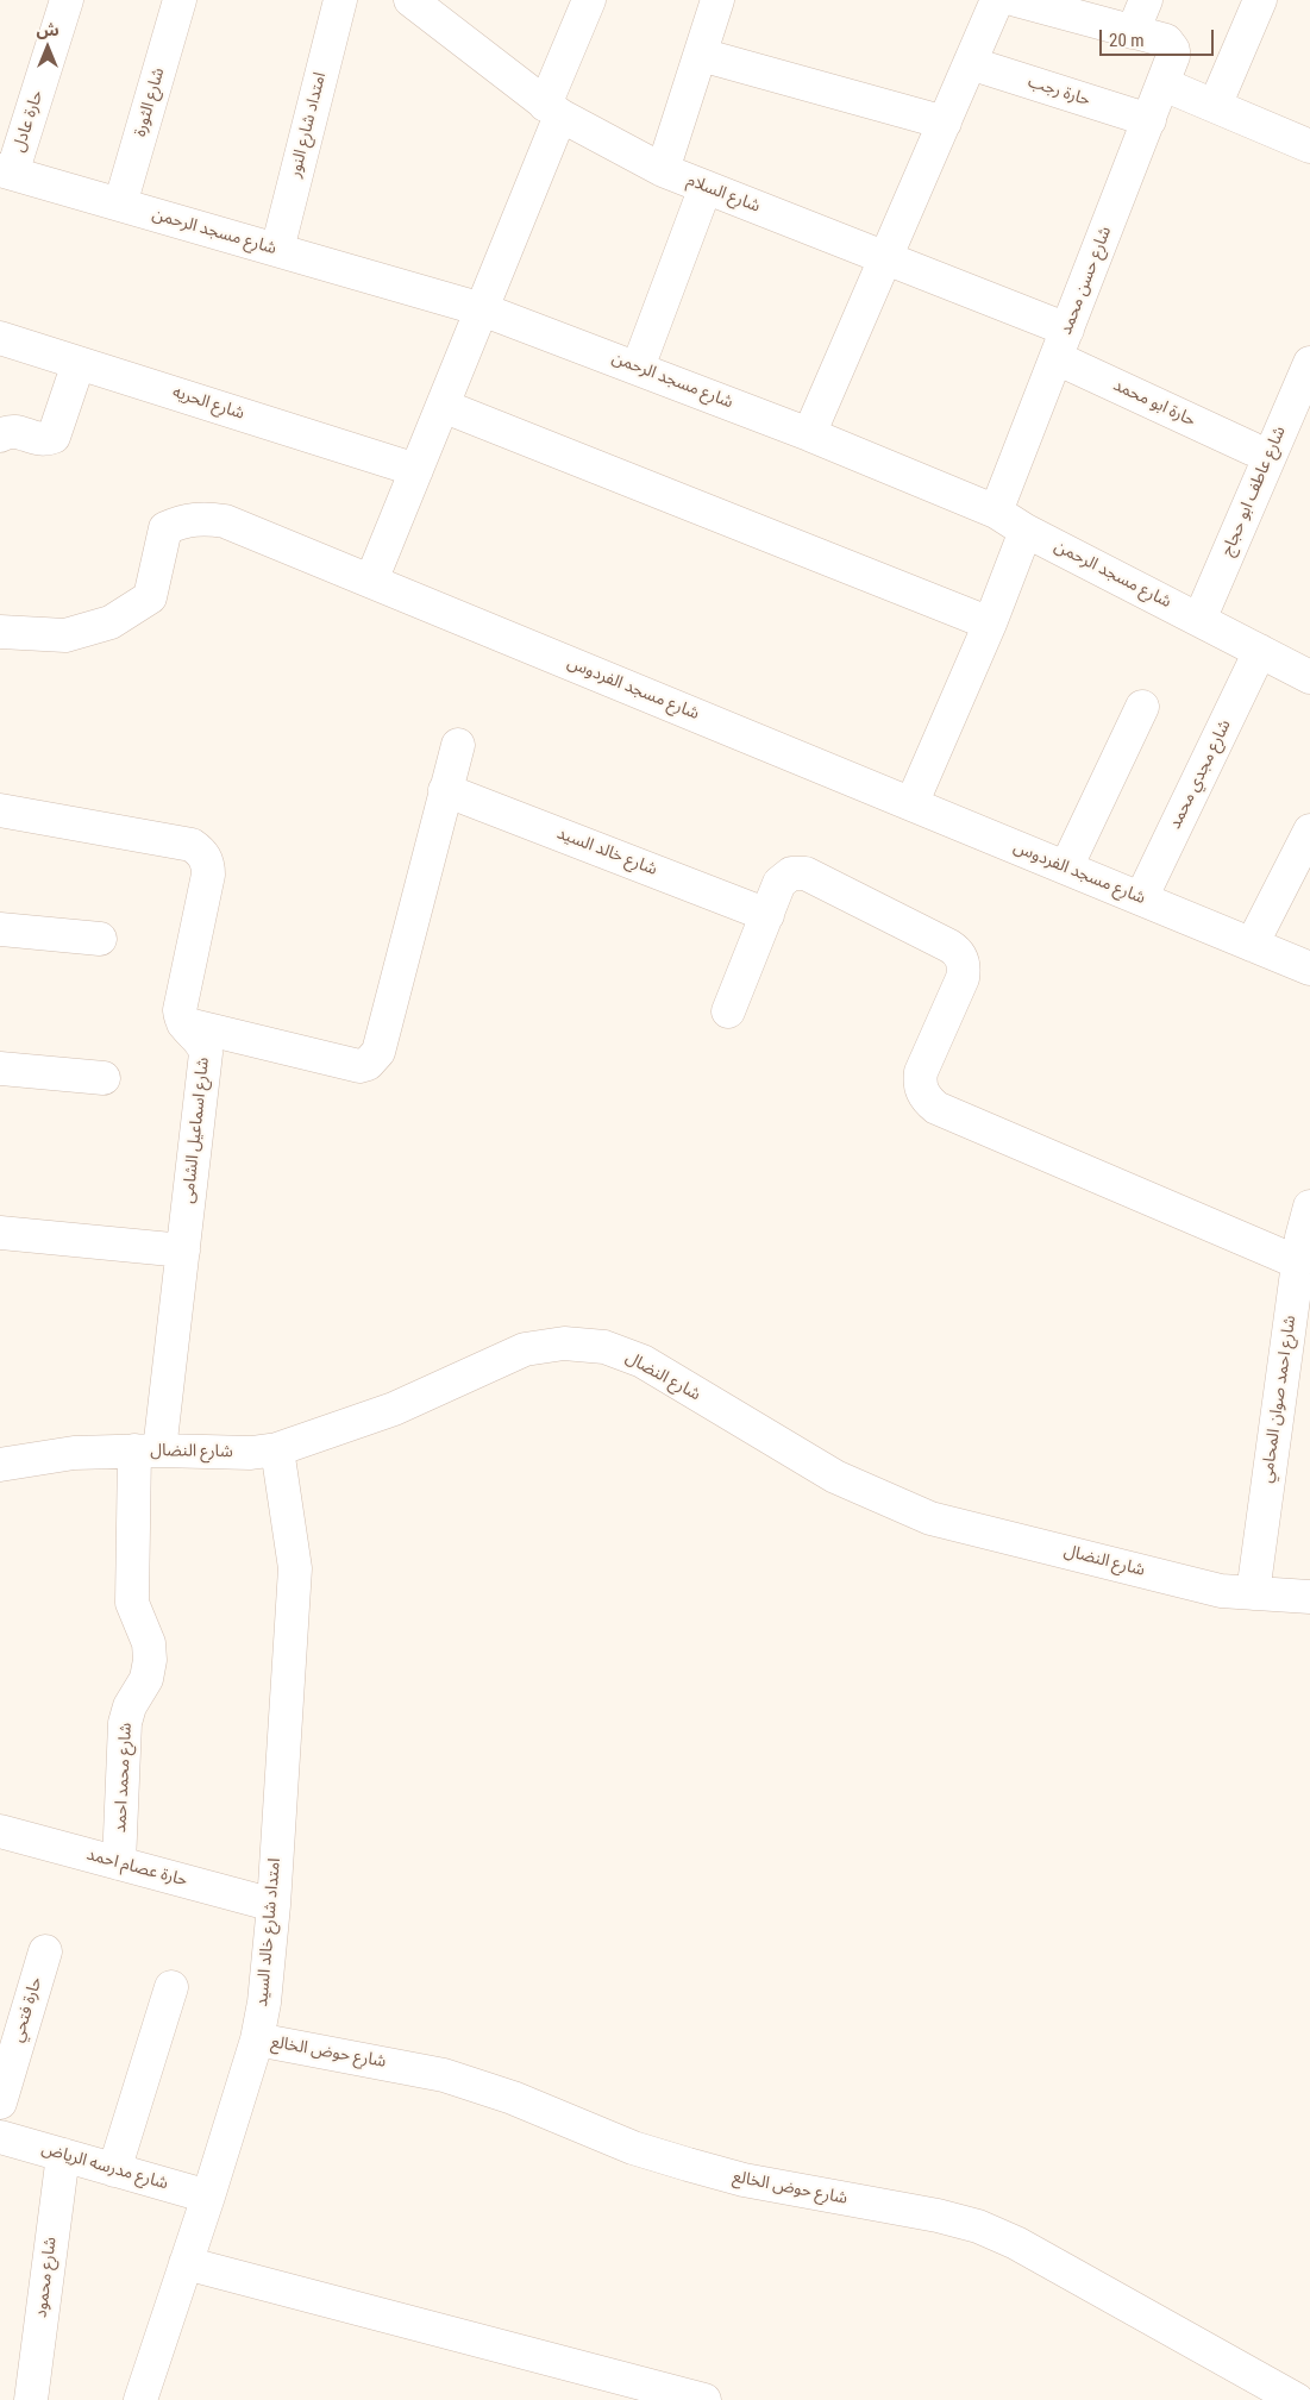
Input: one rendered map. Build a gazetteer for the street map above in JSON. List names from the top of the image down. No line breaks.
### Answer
{"streets":{"street":["حارة رجب","شارع الثورة","حارة عادل","امتداد شارع النور","شارع السلام","شارع مسجد الرحمن","شارع حسن محمد","شارع الحريه","حارة ابو محمد","شارع عاطف ابو حجاج","شارع مسجد الفردوس","شارع مجدي محمد","شارع خالد السيد","شارع اسماعيل الشامى","شارع النضال","شارع احمد صوان المحامي","شارع محمد احمد","حارة عصام احمد","امتداد شارع خالد السيد","حارة فتحي","شارع حوض الخالع","شارع مدرسه الرياض","شارع محمود"]},"crossings":[["حارة رجب","شارع حسن محمد"],["شارع الثورة","شارع مسجد الرحمن"],["حارة عادل","شارع مسجد الرحمن"],["امتداد شارع النور","شارع مسجد الرحمن"],["شارع السلام","شارع حسن محمد"],["شارع السلام","حارة ابو محمد"],["شارع مسجد الرحمن","شارع حسن محمد"],["شارع مسجد الرحمن","شارع عاطف ابو حجاج"],["شارع مسجد الرحمن","شارع مجدي محمد"],["شارع حسن محمد","حارة ابو محمد"],["شارع مسجد الفردوس","شارع مجدي محمد"],["شارع اسماعيل الشامى","شارع النضال"],["شارع اسماعيل الشامى","شارع محمد احمد"],["شارع النضال","شارع احمد صوان المحامي"],["شارع النضال","شارع محمد احمد"],["شارع النضال","امتداد شارع خالد السيد"],["شارع محمد احمد","حارة عصام احمد"],["حارة عصام احمد","امتداد شارع خالد السيد"],["امتداد شارع خالد السيد","شارع حوض الخالع"],["امتداد شارع خالد السيد","شارع مدرسه الرياض"],["شارع مدرسه الرياض","شارع محمود"]],"scale_bar":"20 m","north":"top"}
